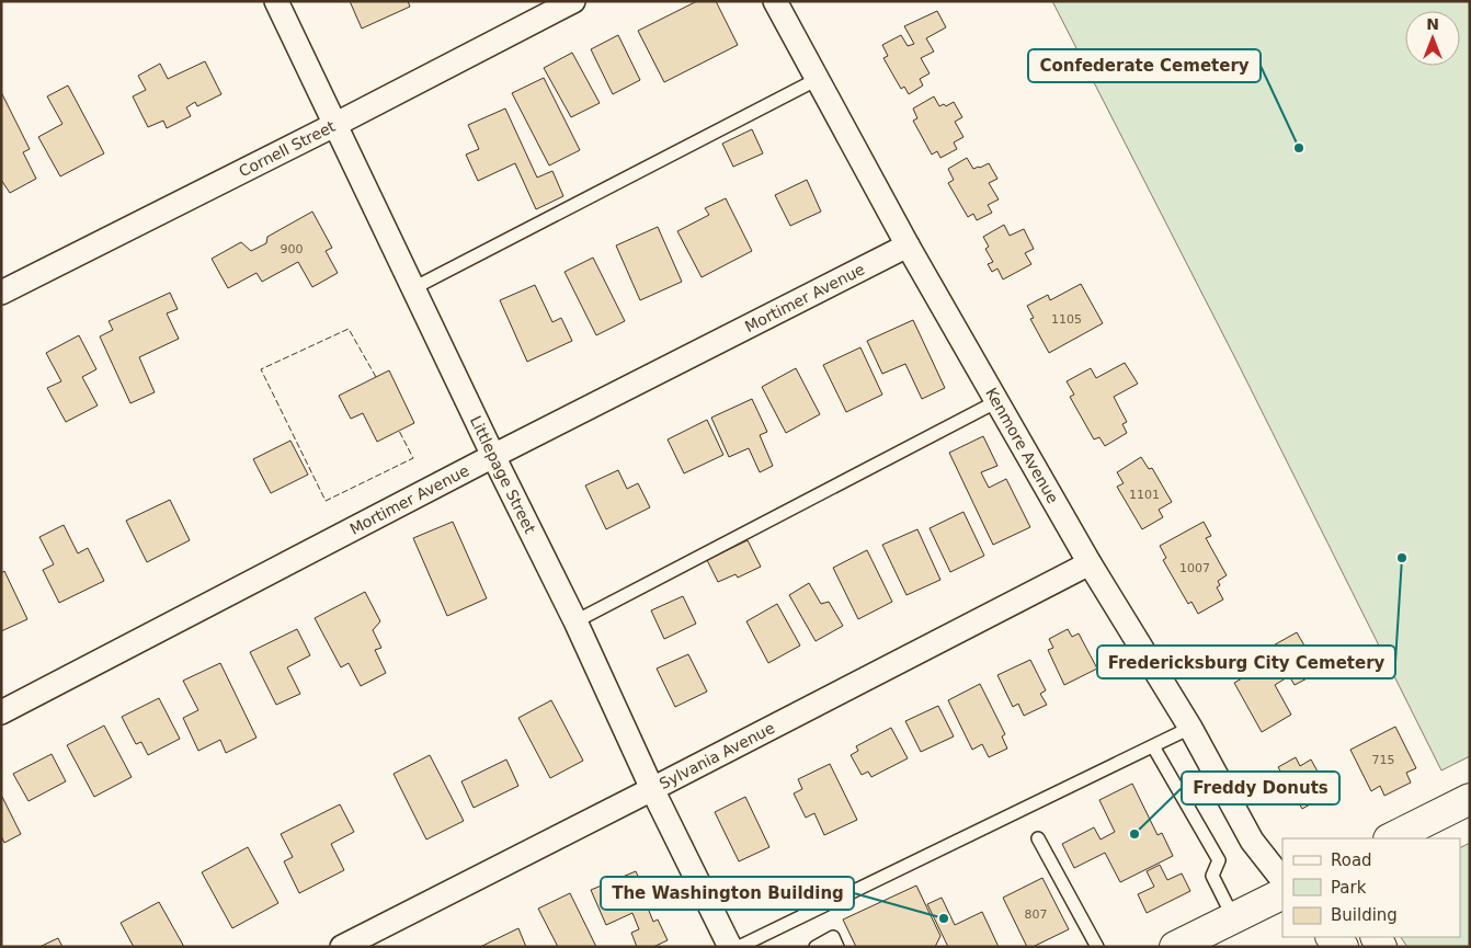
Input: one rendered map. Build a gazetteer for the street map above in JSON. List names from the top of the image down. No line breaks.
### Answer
{"streets":{"street":["Cornell Street","Mortimer Avenue","Kenmore Avenue","Littlepage Street","Sylvania Avenue"]},"crossings":[["Cornell Street","Littlepage Street"],["Mortimer Avenue","Kenmore Avenue"],["Mortimer Avenue","Littlepage Street"],["Kenmore Avenue","Sylvania Avenue"],["Littlepage Street","Sylvania Avenue"]],"places":["Confederate Cemetery","Fredericksburg City Cemetery","Freddy Donuts","The Washington Building"],"house_numbers":["900","1105","1101","1007","715","807"],"legend":["Road","Park","Building"],"north":"top"}
